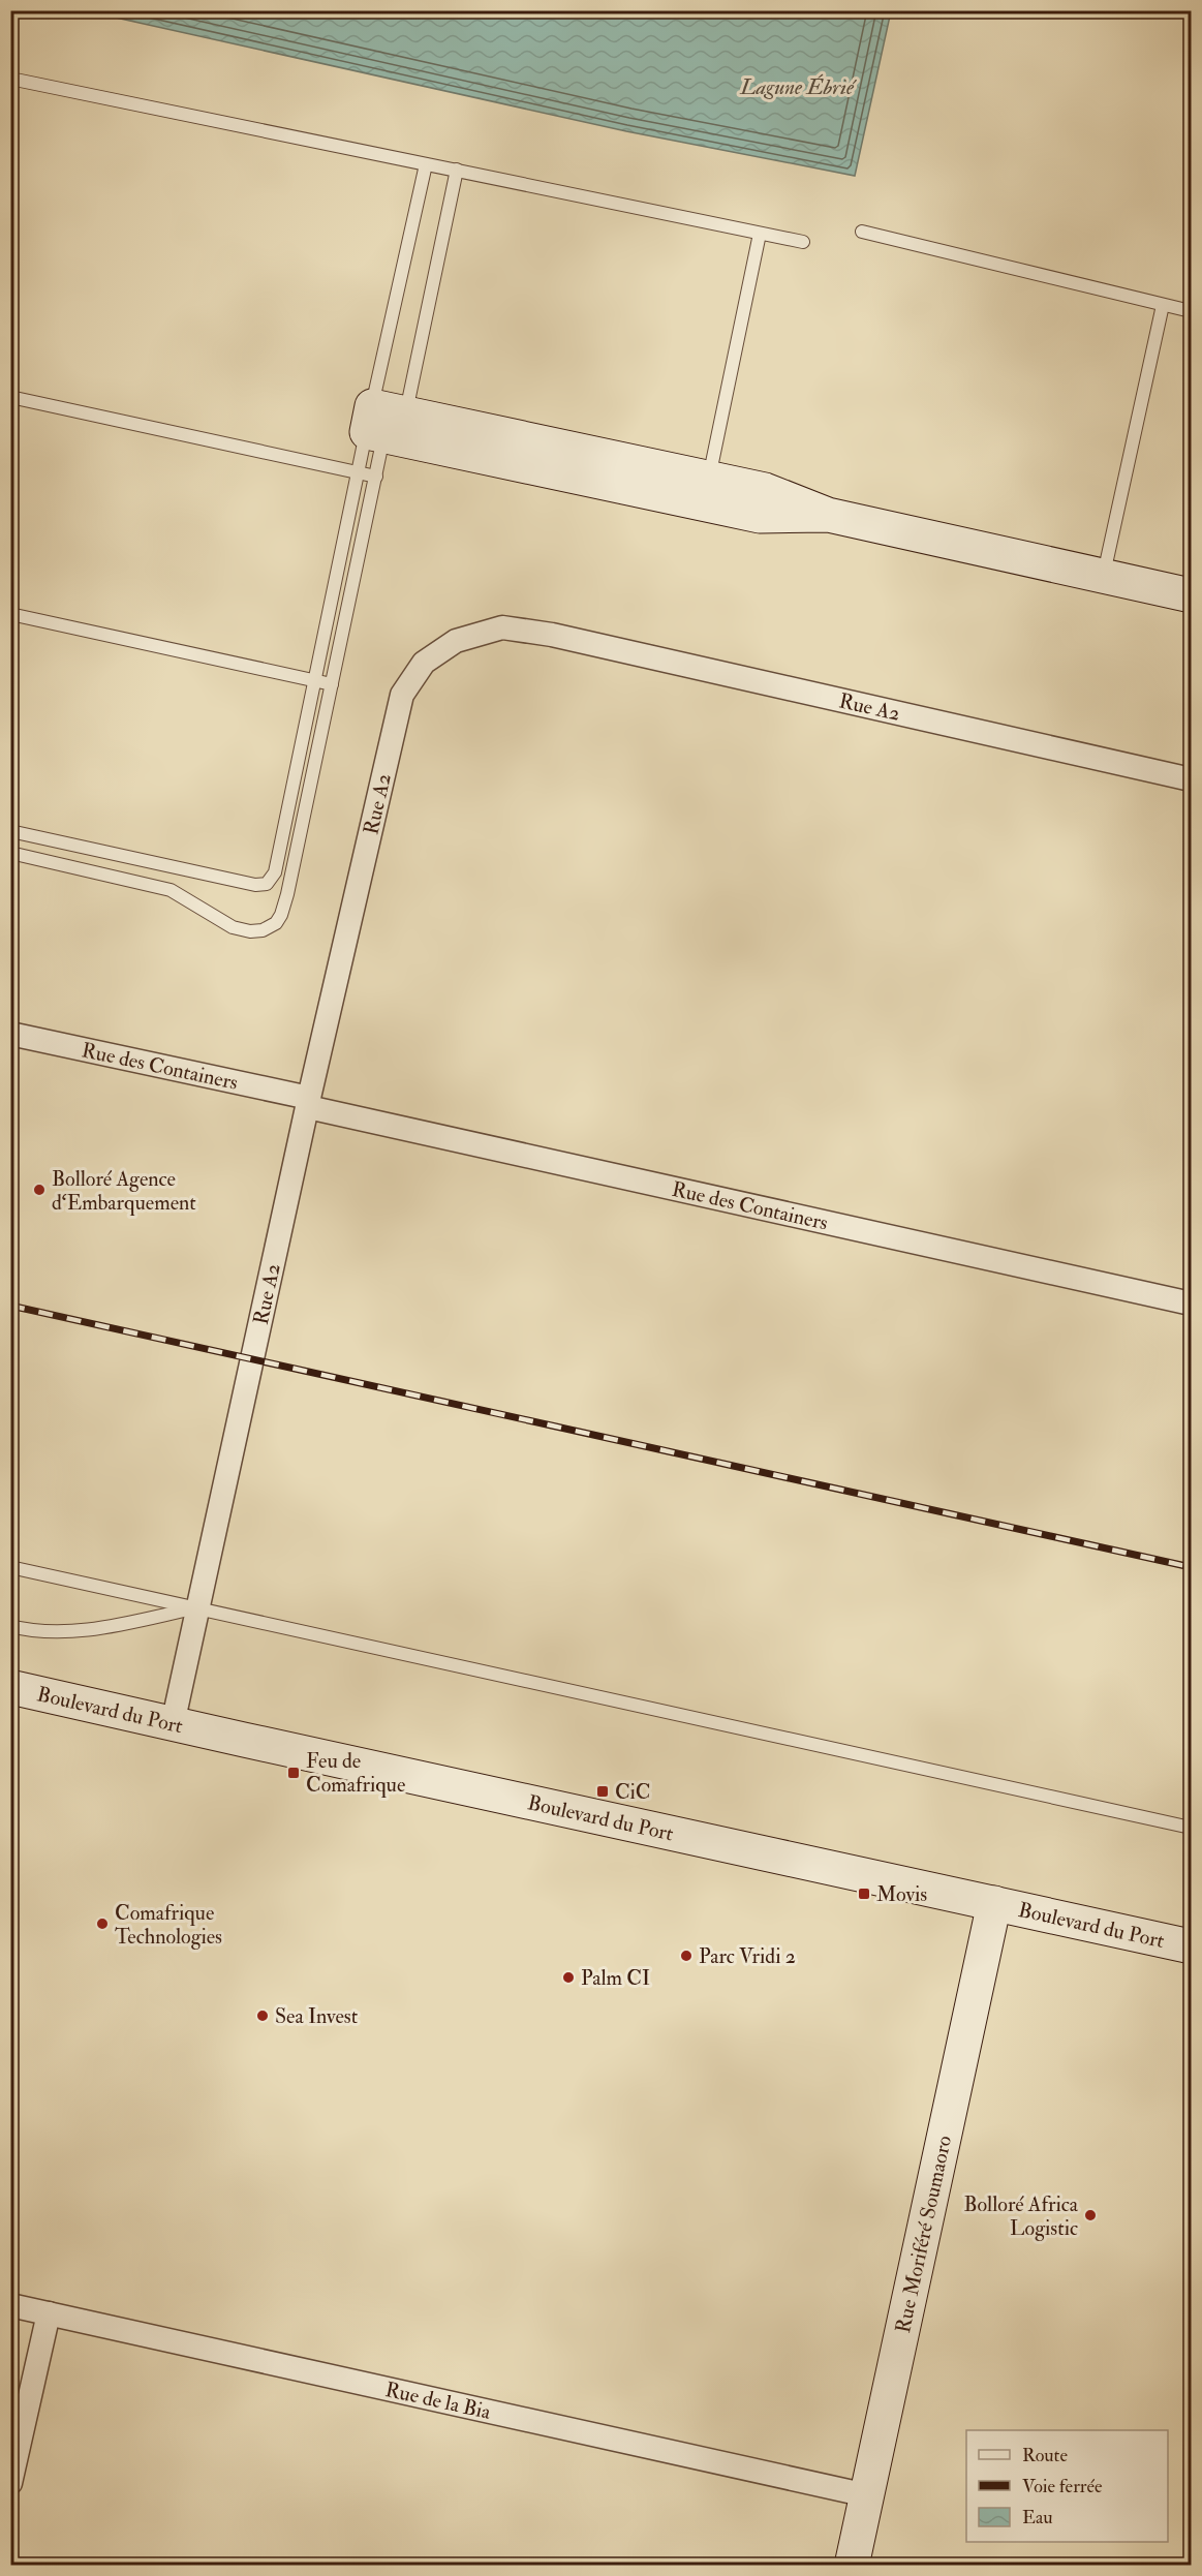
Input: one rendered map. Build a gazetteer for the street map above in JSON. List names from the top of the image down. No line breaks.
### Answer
{"streets":{"street":["Rue A2","Rue des Containers","Boulevard du Port","Rue Moriféré Soumaoro","Rue de la Bia"]},"crossings":[["Rue A2","Rue des Containers"],["Rue A2","Boulevard du Port"],["Boulevard du Port","Rue Moriféré Soumaoro"],["Rue Moriféré Soumaoro","Rue de la Bia"]],"water":["Lagune Ébrié"],"places":{"other":["Bolloré Agence d‘Embarquement","Comafrique Technologies","Parc Vridi 2","Palm CI","Sea Invest","Bolloré Africa Logistic"],"transit":["Feu de Comafrique","CiC","Movis"]},"legend":["Route","Voie ferrée","Eau"]}
